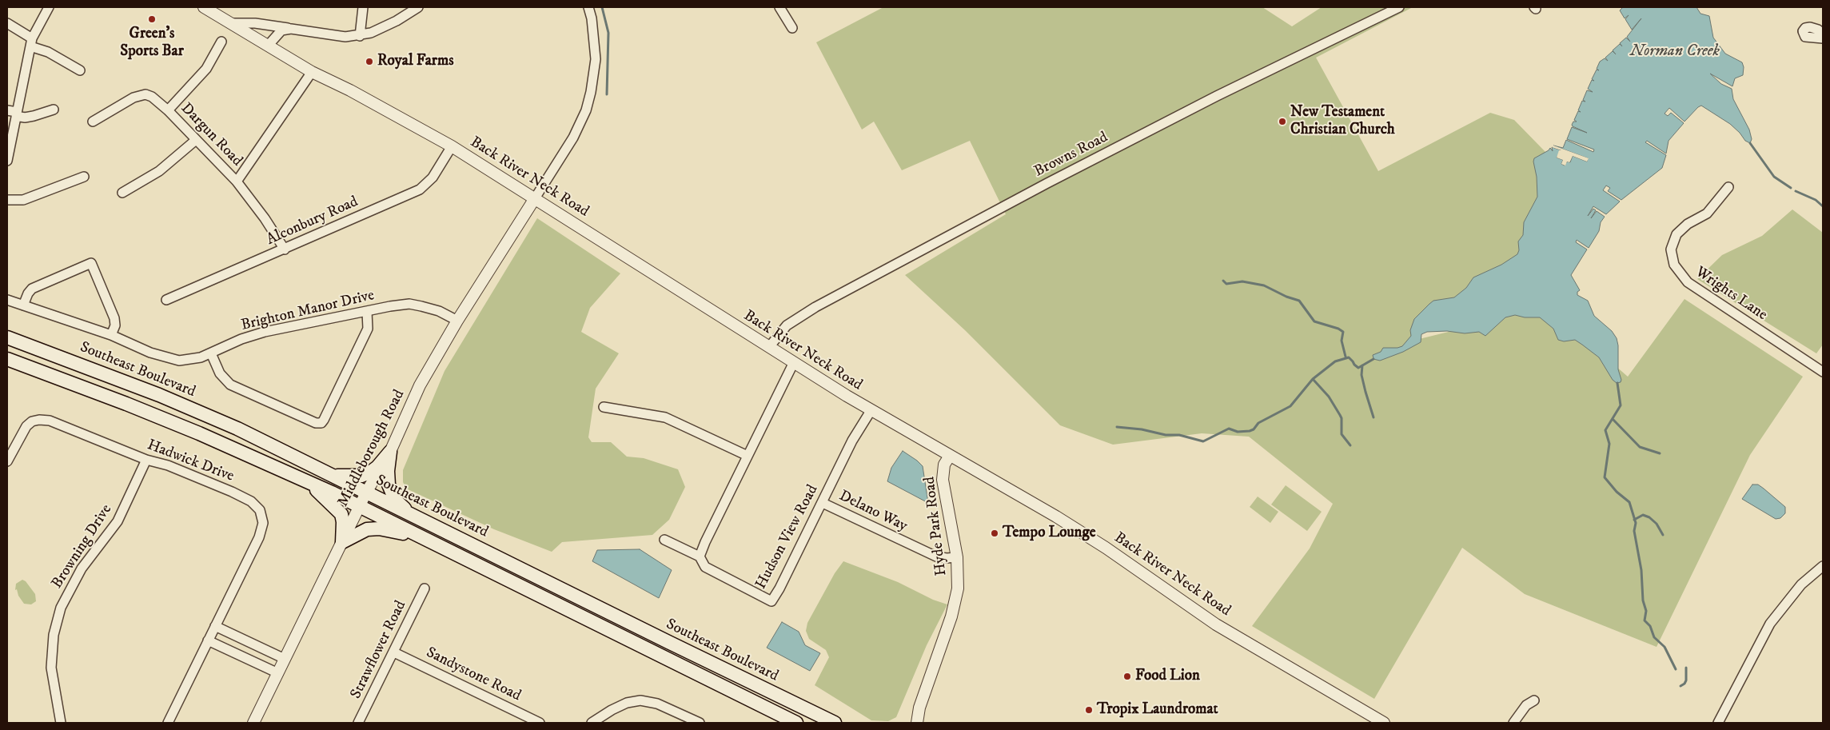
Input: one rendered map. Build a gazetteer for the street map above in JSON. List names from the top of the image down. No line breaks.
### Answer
{"streets":{"main road":["Southeast Boulevard"],"street":["Dargun Road","Browns Road","Back River Neck Road","Alconbury Road","Wrights Lane","Brighton Manor Drive","Middleborough Road","Hadwick Drive","Delano Way","Hyde Park Road","Hudson View Road","Browning Drive","Strawflower Road","Sandystone Road"]},"crossings":[["Dargun Road","Alconbury Road"],["Browns Road","Back River Neck Road"],["Back River Neck Road","Alconbury Road"],["Back River Neck Road","Middleborough Road"],["Back River Neck Road","Hyde Park Road"],["Back River Neck Road","Hudson View Road"],["Brighton Manor Drive","Middleborough Road"],["Southeast Boulevard","Middleborough Road"],["Hadwick Drive","Browning Drive"],["Delano Way","Hyde Park Road"],["Delano Way","Hudson View Road"],["Strawflower Road","Sandystone Road"]],"water":["Norman Creek"],"places":["Green's Sports Bar","Royal Farms","New Testament Christian Church","Tempo Lounge","Food Lion","Tropix Laundromat"]}
